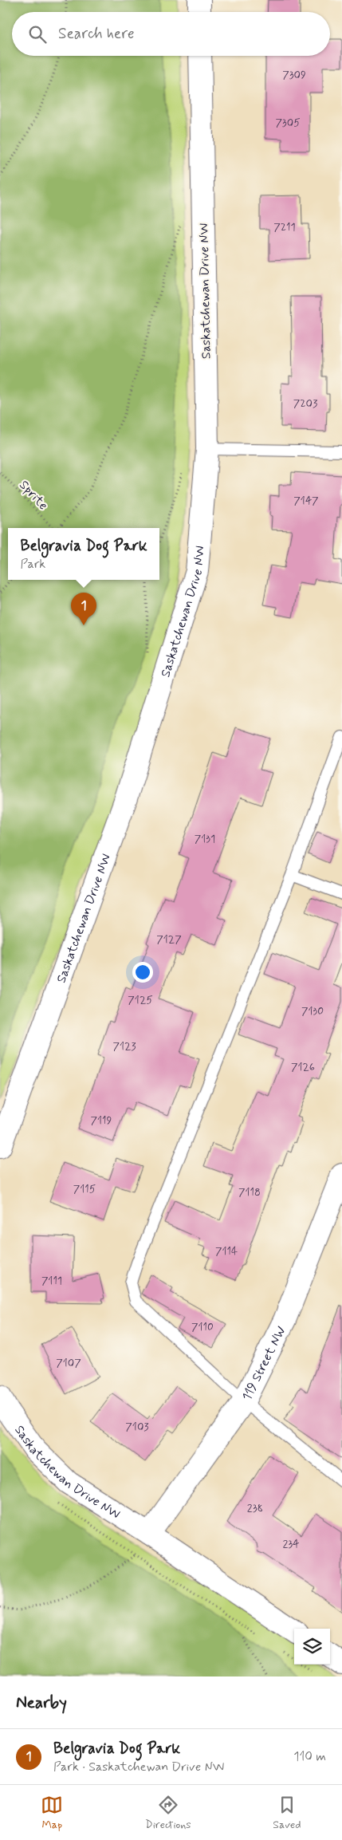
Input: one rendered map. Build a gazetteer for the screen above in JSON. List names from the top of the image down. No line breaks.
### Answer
{"streets":{"street":["Saskatchewan Drive NW","119 Street NW"],"path":["Sprite"]},"crossings":[["Saskatchewan Drive NW","119 Street NW"]],"house_numbers":["7309","7305","7211","7203","7147","7131","7127","7125","7130","7123","7126","7119","7115","7118","7114","7111","7110","7107","7103","238","234"],"page":{"search":"Search here","popup":["Belgravia Dog Park","Park"],"pins":"1","heading":"Nearby","list":[{"mark":"1","name":"Belgravia Dog Park","note":"Park · Saskatchewan Drive NW","value":"110 m"}],"nav":["Map","Directions","Saved"]}}
